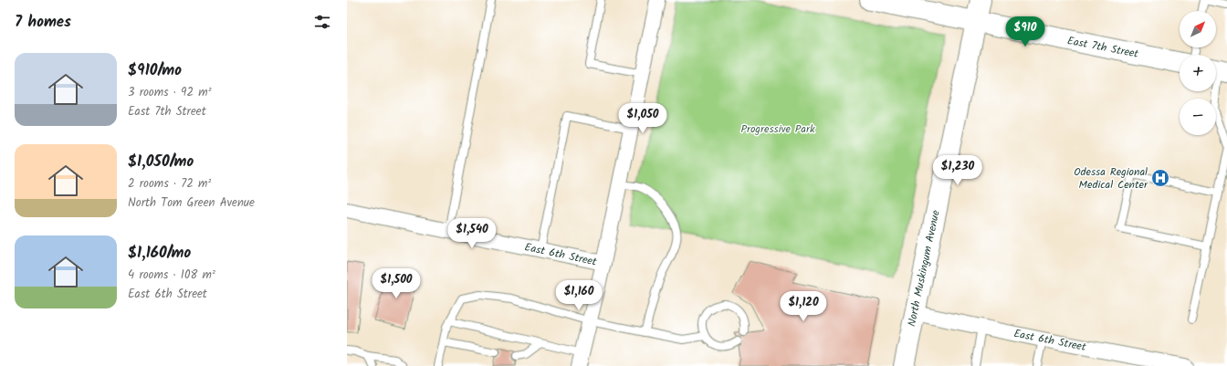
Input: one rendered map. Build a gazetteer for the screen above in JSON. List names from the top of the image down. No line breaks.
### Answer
{"streets":{"street":["East 7th Street","East 6th Street","North Muskingum Avenue"]},"crossings":[["East 7th Street","North Muskingum Avenue"],["East 6th Street","North Muskingum Avenue"]],"parks":["Progressive Park"],"places":{"hospital":["Odessa Regional Medical Center"]},"north":"top right","page":{"heading":"7 homes","map_buttons":["+","−"],"price":["$910","$1,050","$1,230","$1,540","$1,500","$1,160","$1,120"],"list":[{"name":"$910/mo","note":"3 rooms · 92 m² · East 7th Street"},{"name":"$1,050/mo","note":"2 rooms · 72 m² · North Tom Green Avenue"},{"name":"$1,160/mo","note":"4 rooms · 108 m² · East 6th Street"}]}}
